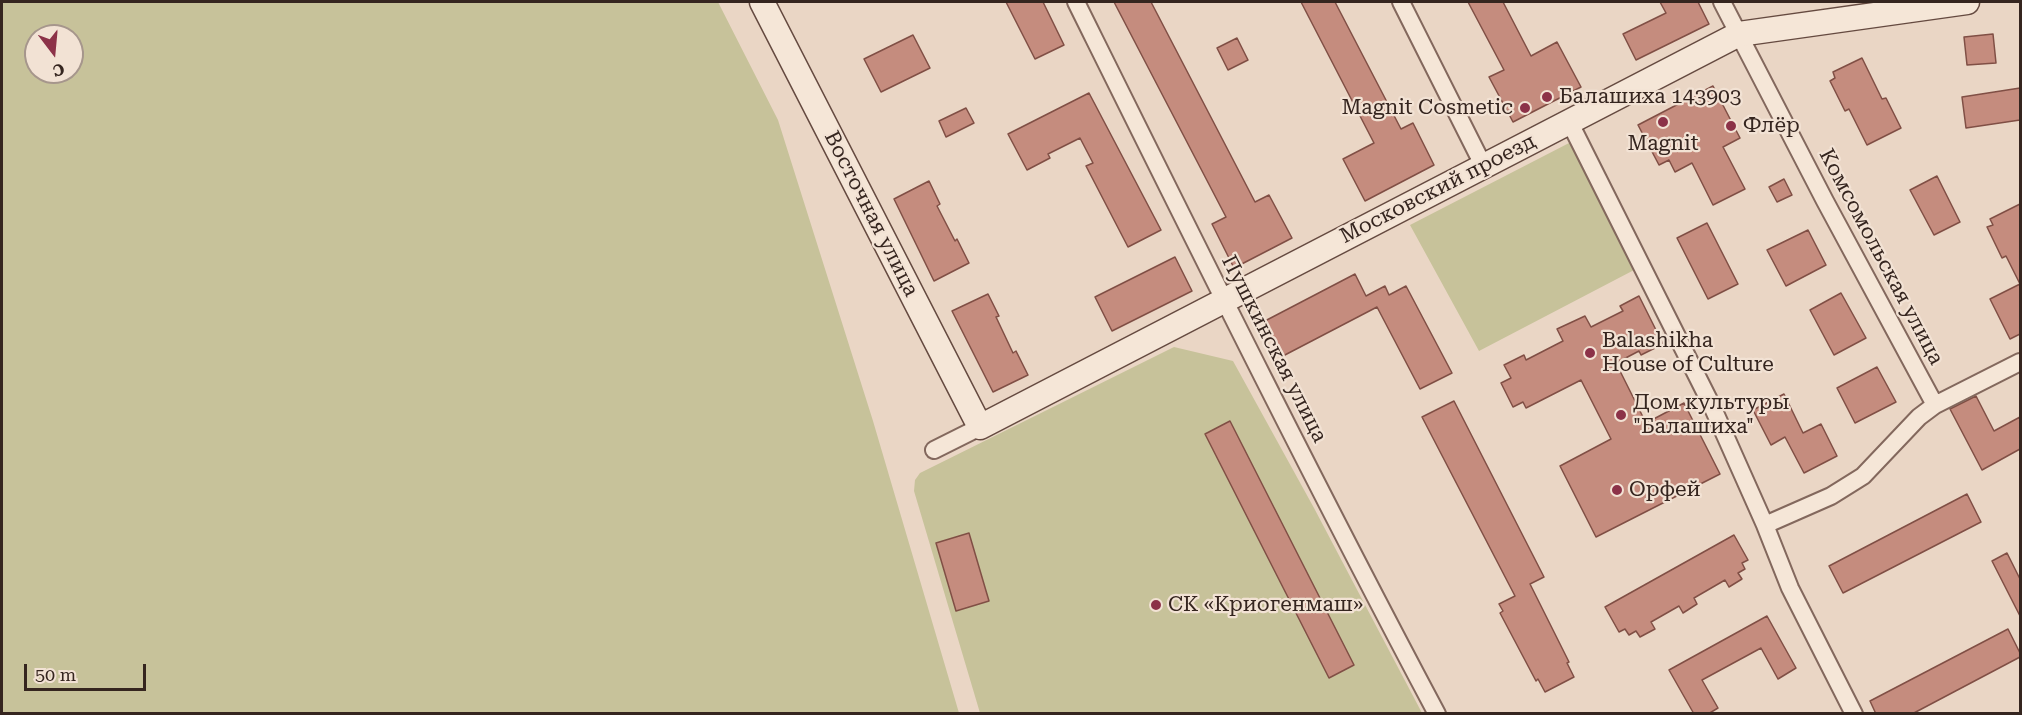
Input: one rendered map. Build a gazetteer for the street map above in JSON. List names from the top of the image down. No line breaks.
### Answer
{"streets":{"street":["Московский проезд","Восточная улица","Комсомольская улица","Пушкинская улица"]},"crossings":[["Московский проезд","Восточная улица"],["Московский проезд","Комсомольская улица"],["Московский проезд","Пушкинская улица"]],"places":["Балашиха 143903","Magnit Cosmetic","Magnit","Флёр","Balashikha House of Culture","Дом культуры \"Балашиха\"","Орфей","СК «Криогенмаш»"],"scale_bar":"50 m","north":"bottom"}
